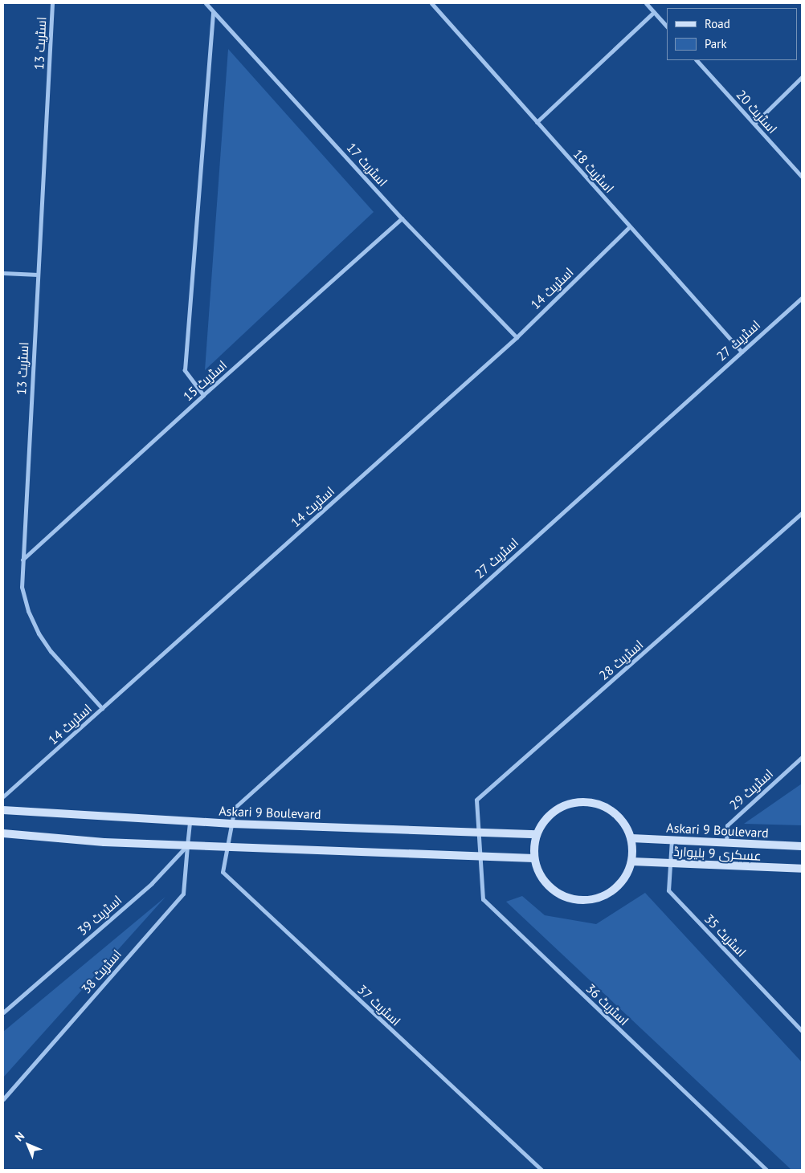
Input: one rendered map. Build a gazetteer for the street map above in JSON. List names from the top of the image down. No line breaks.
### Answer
{"streets":{"street":["اسٹریٹ 13","اسٹریٹ 20","اسٹریٹ 17","اسٹریٹ 18","اسٹریٹ 14","اسٹریٹ 27","اسٹریٹ 15","اسٹریٹ 28","اسٹریٹ 29","Askari 9 Boulevard","عسکری 9 بلیوارڈ","اسٹریٹ 39","اسٹریٹ 35","اسٹریٹ 38","اسٹریٹ 36","اسٹریٹ 37"]},"crossings":[["اسٹریٹ 13","اسٹریٹ 14"],["اسٹریٹ 13","اسٹریٹ 15"],["اسٹریٹ 17","اسٹریٹ 14"],["اسٹریٹ 17","اسٹریٹ 15"],["اسٹریٹ 18","اسٹریٹ 14"],["اسٹریٹ 18","اسٹریٹ 27"],["اسٹریٹ 27","Askari 9 Boulevard"],["اسٹریٹ 27","اسٹریٹ 37"],["اسٹریٹ 28","Askari 9 Boulevard"],["اسٹریٹ 28","اسٹریٹ 36"],["اسٹریٹ 29","Askari 9 Boulevard"],["Askari 9 Boulevard","عسکری 9 بلیوارڈ"],["Askari 9 Boulevard","اسٹریٹ 35"],["Askari 9 Boulevard","اسٹریٹ 36"],["عسکری 9 بلیوارڈ","اسٹریٹ 35"],["اسٹریٹ 39","اسٹریٹ 38"]],"legend":["Road","Park"],"north":"top left"}
